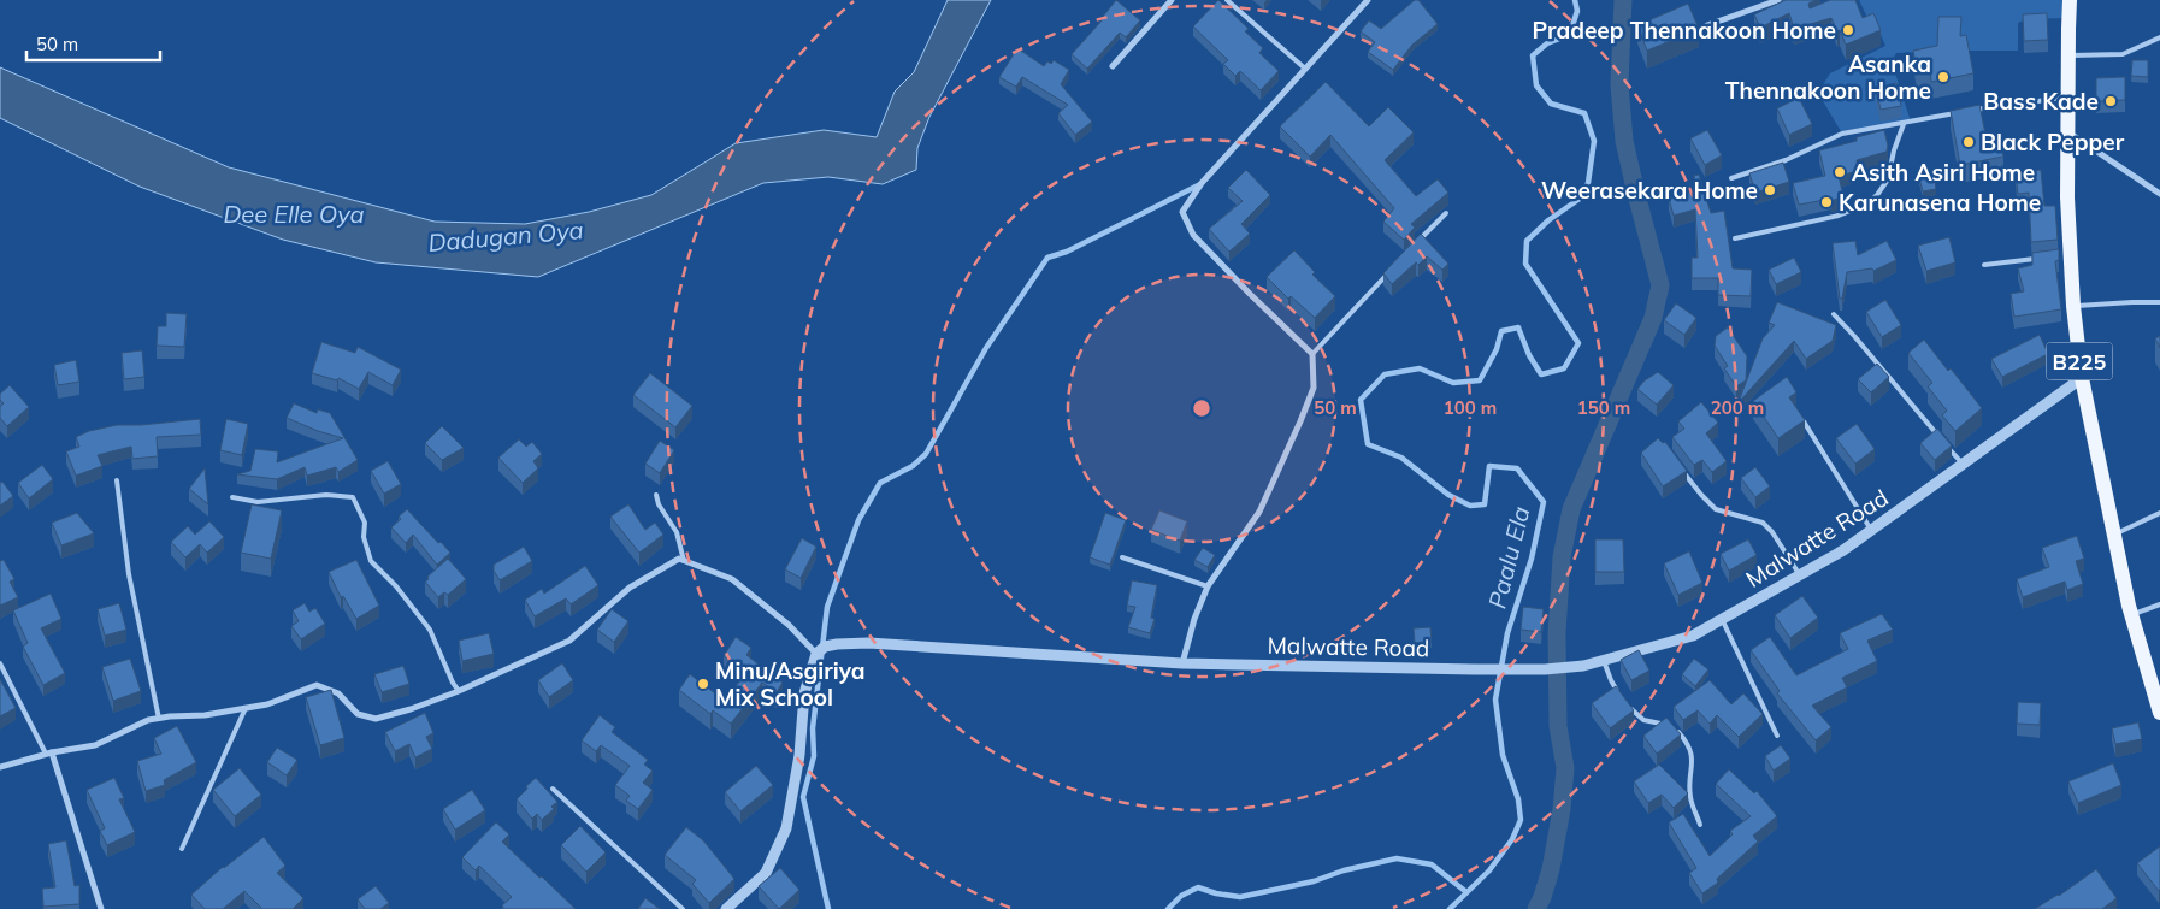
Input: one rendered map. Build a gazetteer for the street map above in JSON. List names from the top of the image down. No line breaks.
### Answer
{"streets":{"main road":["B225"],"street":["Malwatte Road"]},"crossings":[["B225","Malwatte Road"]],"water":["Dee Elle Oya","Dadugan Oya","Paalu Ela"],"places":["Pradeep Thennakoon Home","Asanka Thennakoon Home","Bass Kade","Black Pepper","Asith Asiri Home","Weerasekara Home","Karunasena Home","Minu/Asgiriya Mix School"],"scale_bar":"50 m","rings":["50 m","100 m","150 m","200 m"]}
